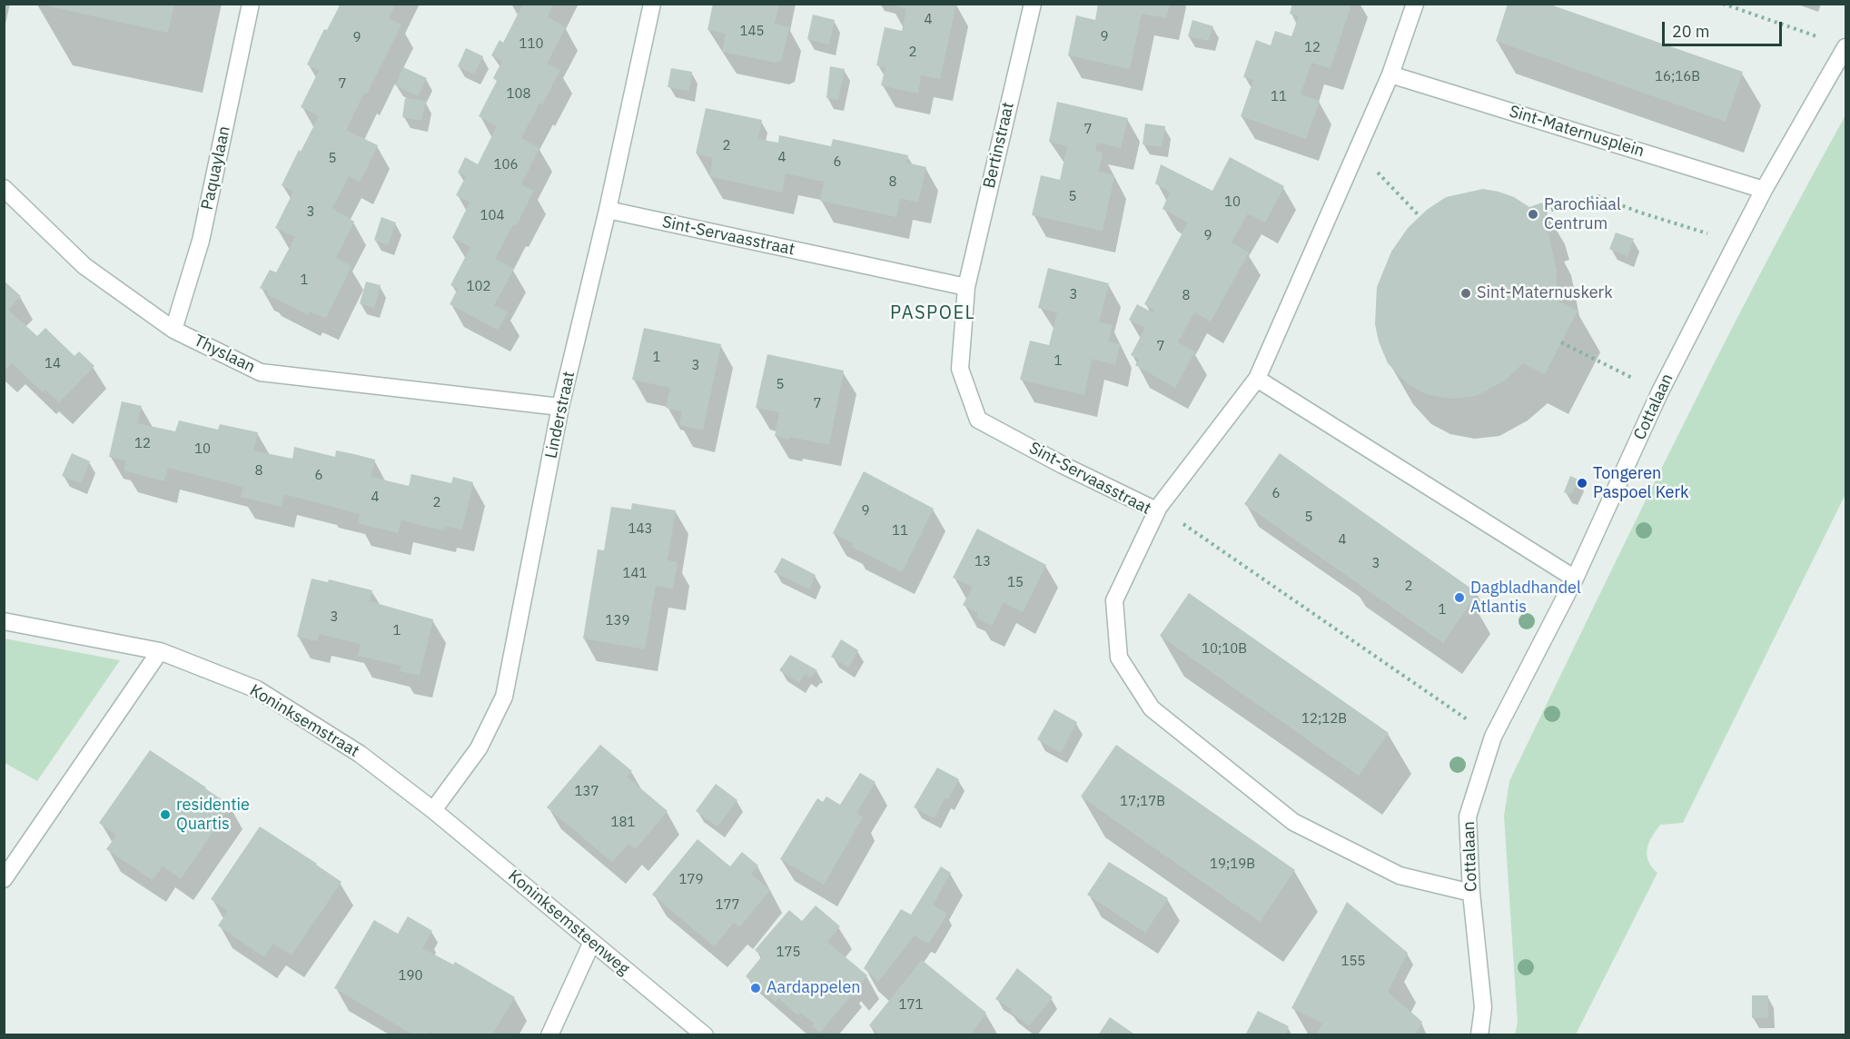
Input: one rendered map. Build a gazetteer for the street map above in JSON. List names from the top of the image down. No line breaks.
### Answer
{"streets":{"street":["Sint-Maternusplein","Bertinstraat","Paquaylaan","Sint-Servaasstraat","Thyslaan","Cottalaan","Linderstraat","Koninksemstraat","Koninksemsteenweg"]},"crossings":[["Sint-Maternusplein","Cottalaan"],["Bertinstraat","Sint-Servaasstraat"],["Paquaylaan","Thyslaan"],["Sint-Servaasstraat","Cottalaan"],["Sint-Servaasstraat","Linderstraat"],["Thyslaan","Linderstraat"],["Linderstraat","Koninksemstraat"],["Linderstraat","Koninksemsteenweg"],["Koninksemstraat","Koninksemsteenweg"]],"districts":["PASPOEL"],"places":["Parochiaal Centrum","Sint-Maternuskerk","Tongeren Paspoel Kerk","Dagbladhandel Atlantis","residentie Quartis","Aardappelen"],"house_numbers":["4","145","9","9","110","12","2","16;16B","7","108","11","7","2","4","5","6","106","8","5","10","3","104","9","1","102","3","8","7","1","1","14","3","5","7","12","10","8","6","6","4","2","9","5","143","11","4","13","3","141","15","2","1","3","139","1","10;10B","12;12B","137","17;17B","181","19;19B","179","177","175","155","190","171"],"scale_bar":"20 m"}
